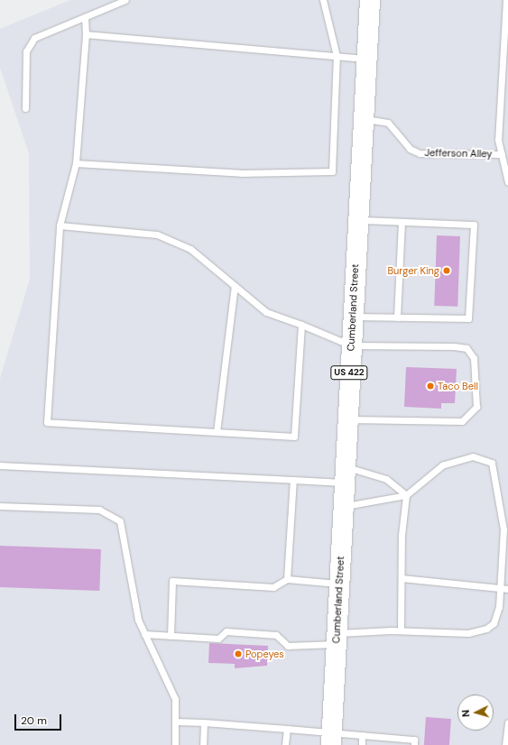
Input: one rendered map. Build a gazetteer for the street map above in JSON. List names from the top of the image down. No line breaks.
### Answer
{"streets":{"highway":["Cumberland Street","US 422"],"lane":["Jefferson Alley"]},"crossings":[["Jefferson Alley","Cumberland Street"]],"places":["Burger King","Taco Bell","Popeyes"],"scale_bar":"20 m","north":"left"}
